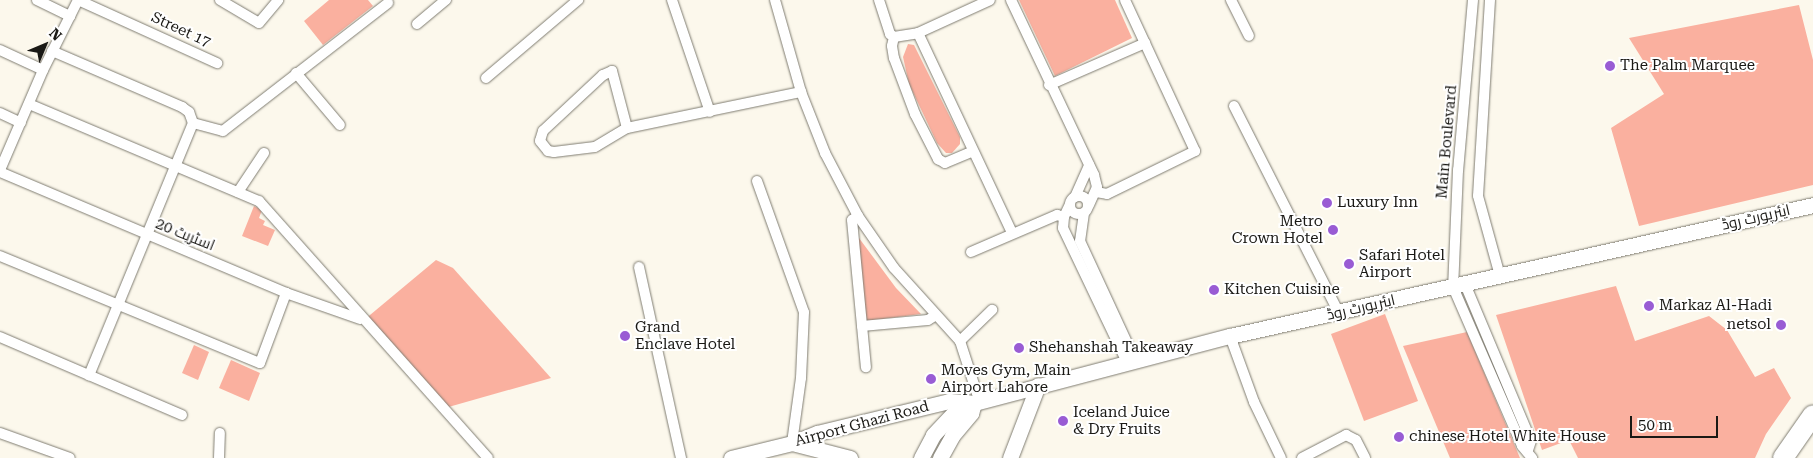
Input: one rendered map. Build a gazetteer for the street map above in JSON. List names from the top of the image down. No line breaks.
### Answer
{"streets":{"main road":["ایئرپورٹ روڈ","Airport Ghazi Road"],"street":["Street 17","Main Boulevard","اسٹریٹ 20"]},"crossings":[["Main Boulevard","ایئرپورٹ روڈ"],["ایئرپورٹ روڈ","Airport Ghazi Road"]],"places":["The Palm Marquee","Luxury Inn","Metro Crown Hotel","Safari Hotel Airport","Kitchen Cuisine","Markaz Al-Hadi","netsol","Grand Enclave Hotel","Shehanshah Takeaway","Moves Gym, Main Airport Lahore","Iceland Juice & Dry Fruits","chinese Hotel White House"],"scale_bar":"50 m","north":"top right"}
